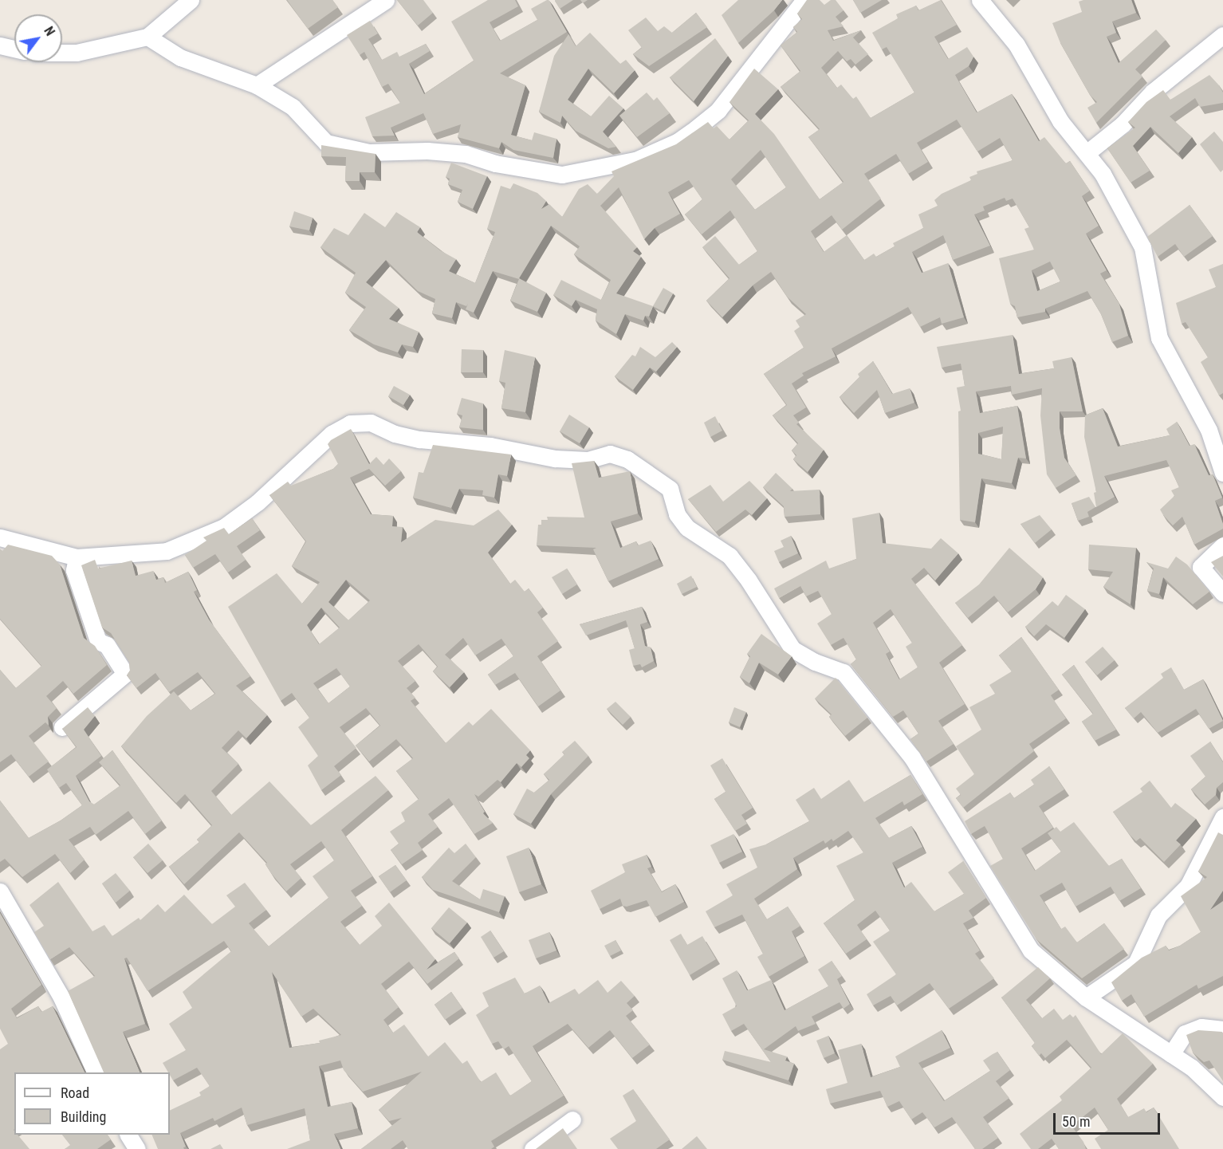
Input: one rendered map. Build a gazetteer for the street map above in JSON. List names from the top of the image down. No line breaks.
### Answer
{"legend":["Road","Building"],"scale_bar":"50 m","north":"top right"}
